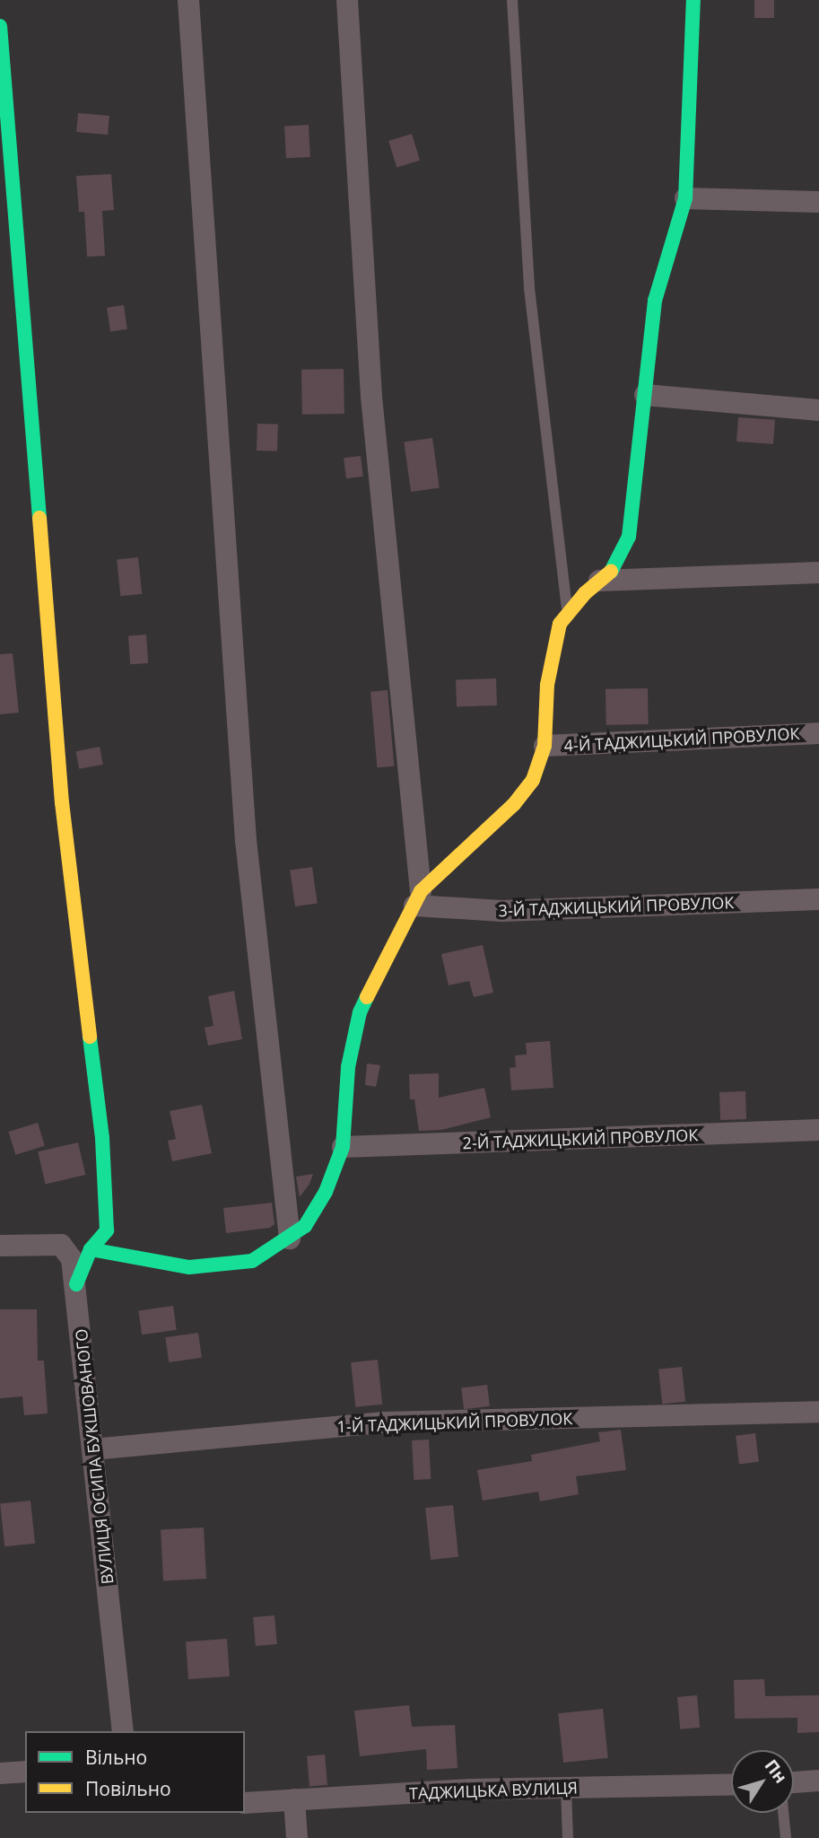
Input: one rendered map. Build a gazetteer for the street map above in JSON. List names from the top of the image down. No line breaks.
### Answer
{"streets":{"street":["4-Й ТАДЖИЦЬКИЙ ПРОВУЛОК","3-Й ТАДЖИЦЬКИЙ ПРОВУЛОК","2-Й ТАДЖИЦЬКИЙ ПРОВУЛОК","1-Й ТАДЖИЦЬКИЙ ПРОВУЛОК","ВУЛИЦЯ ОСИПА БУКШОВАНОГО","ТАДЖИЦЬКА ВУЛИЦЯ"]},"crossings":[["1-Й ТАДЖИЦЬКИЙ ПРОВУЛОК","ВУЛИЦЯ ОСИПА БУКШОВАНОГО"]],"legend":["Вільно","Повільно"],"north":"top right"}
